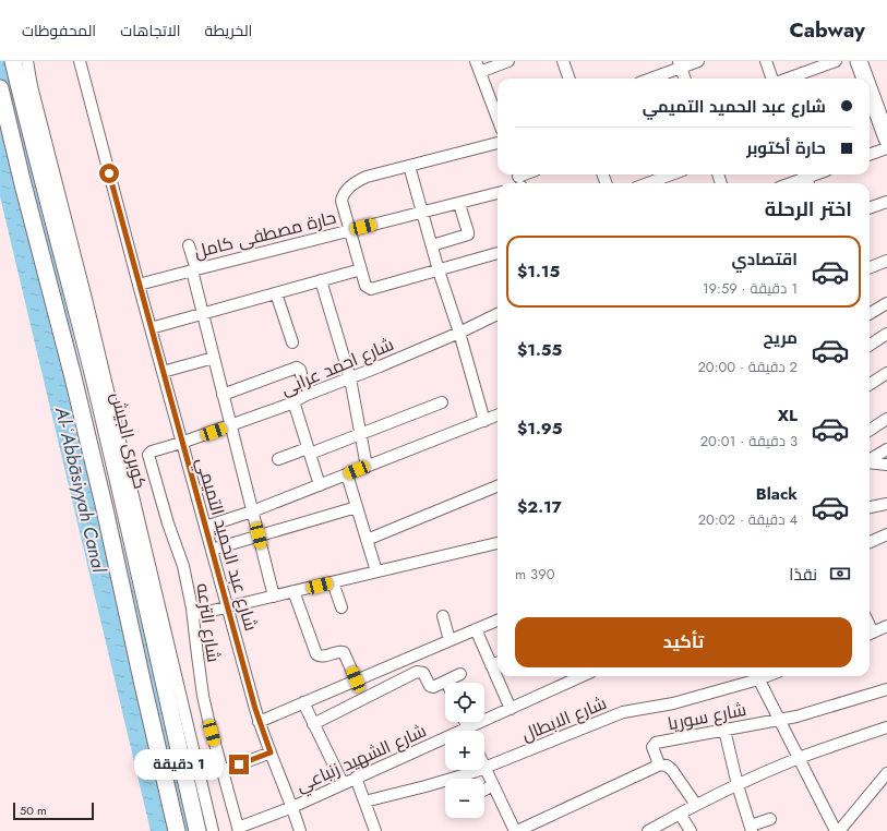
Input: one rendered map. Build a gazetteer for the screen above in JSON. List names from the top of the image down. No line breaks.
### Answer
{"streets":{"main road":["كوبرى الجيش"],"street":["حارة مصطفى كامل","شارع احمد عرابى","شارع عبد الحميد التميمي","شارع الترعه","شارع سوريا","شارع الابطال","شارع الشهيد زنباعي"]},"crossings":[["حارة مصطفى كامل","شارع عبد الحميد التميمي"],["شارع احمد عرابى","شارع عبد الحميد التميمي"],["شارع احمد عرابى","شارع الترعه"],["شارع عبد الحميد التميمي","شارع الترعه"],["شارع عبد الحميد التميمي","شارع الشهيد زنباعي"],["شارع الترعه","شارع الشهيد زنباعي"]],"water":["Al-ʿAbbāsiyyah Canal"],"scale_bar":"50 m","page":{"header":"Cabway","nav":["الخريطة","الاتجاهات","المحفوظات"],"banner":["شارع عبد الحميد التميمي","حارة أكتوبر"],"heading":"اختر الرحلة","list":[{"name":"اقتصادي","note":"1 دقيقة · 19:59","value":"$1.15"},{"name":"مريح","note":"2 دقيقة · 20:00","value":"$1.55"},{"name":"XL","note":"3 دقيقة · 20:01","value":"$1.95"},{"name":"Black","note":"4 دقيقة · 20:02","value":"$2.17"}],"pay":["نقدًا","390 m"],"buttons":"تأكيد","map_buttons":["+","−"],"bubble":"1 دقيقة","scale":"50 m"}}
